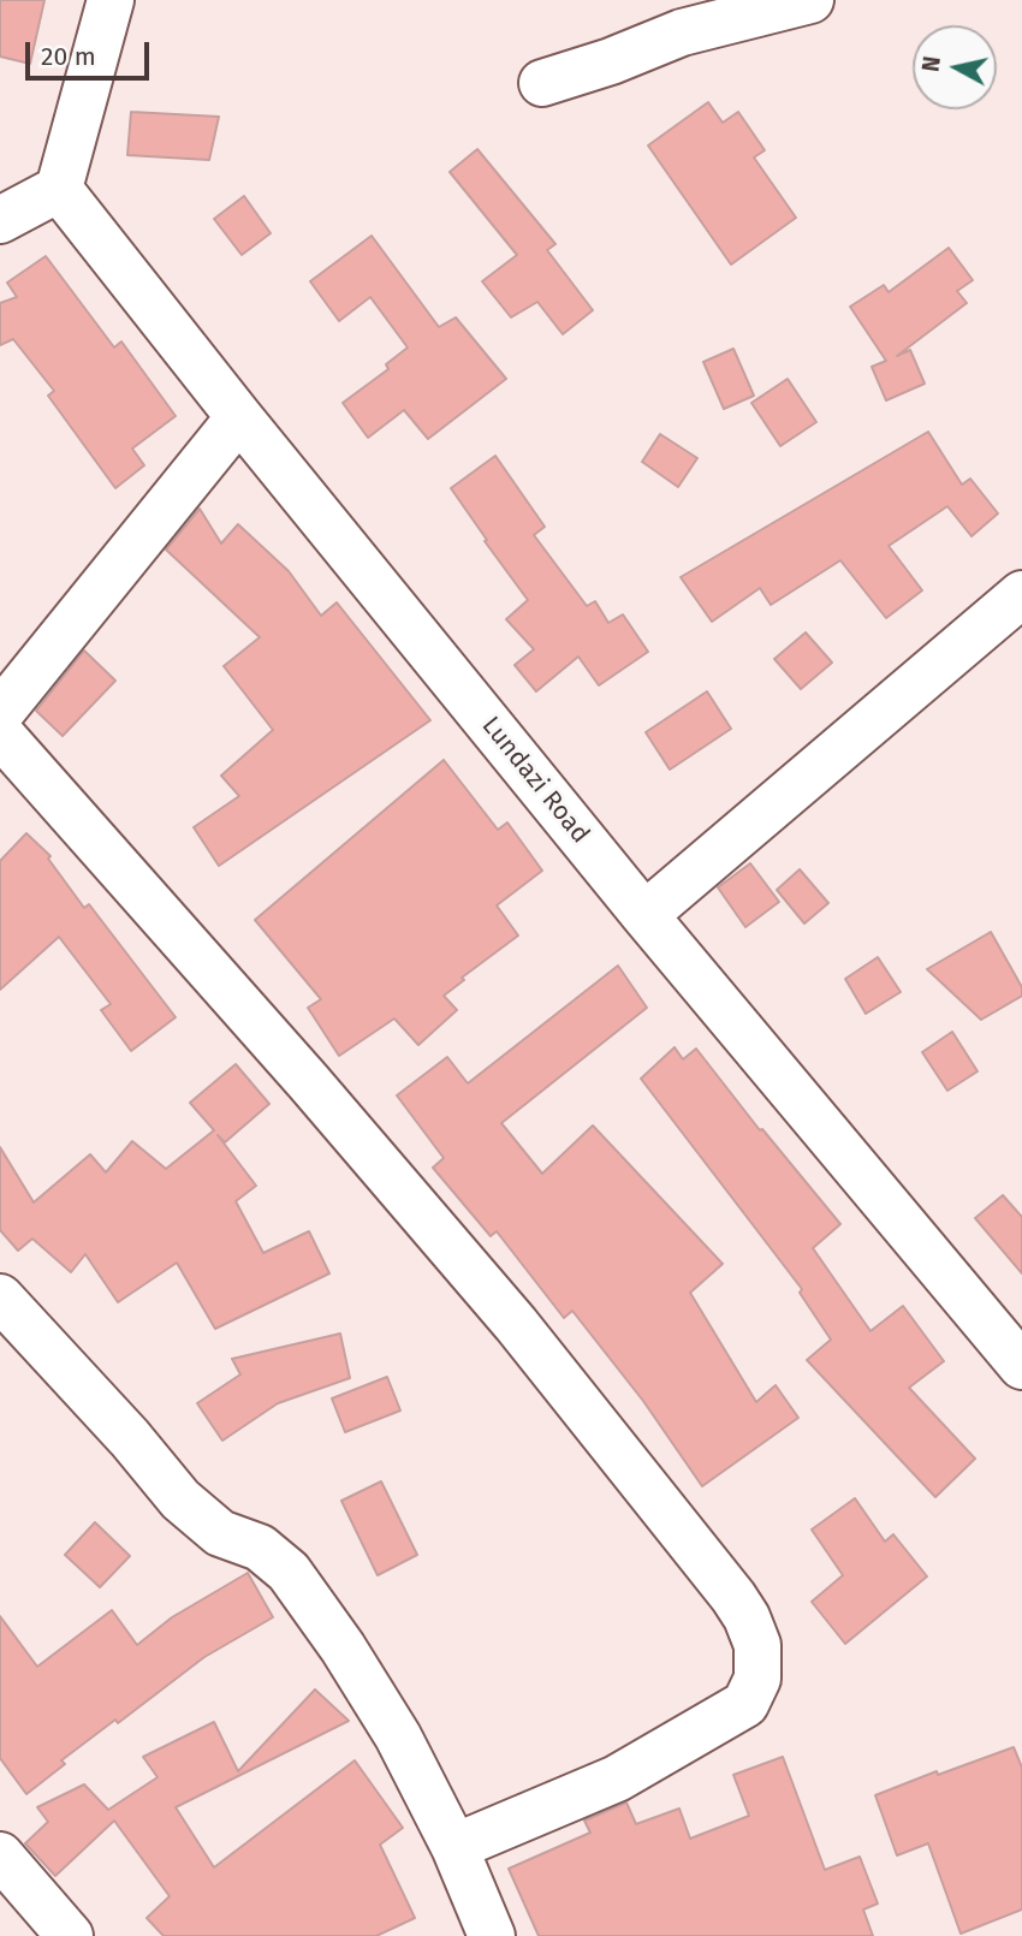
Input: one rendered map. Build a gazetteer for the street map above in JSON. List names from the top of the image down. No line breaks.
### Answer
{"streets":{"street":["Lundazi Road"]},"scale_bar":"20 m","north":"left"}
